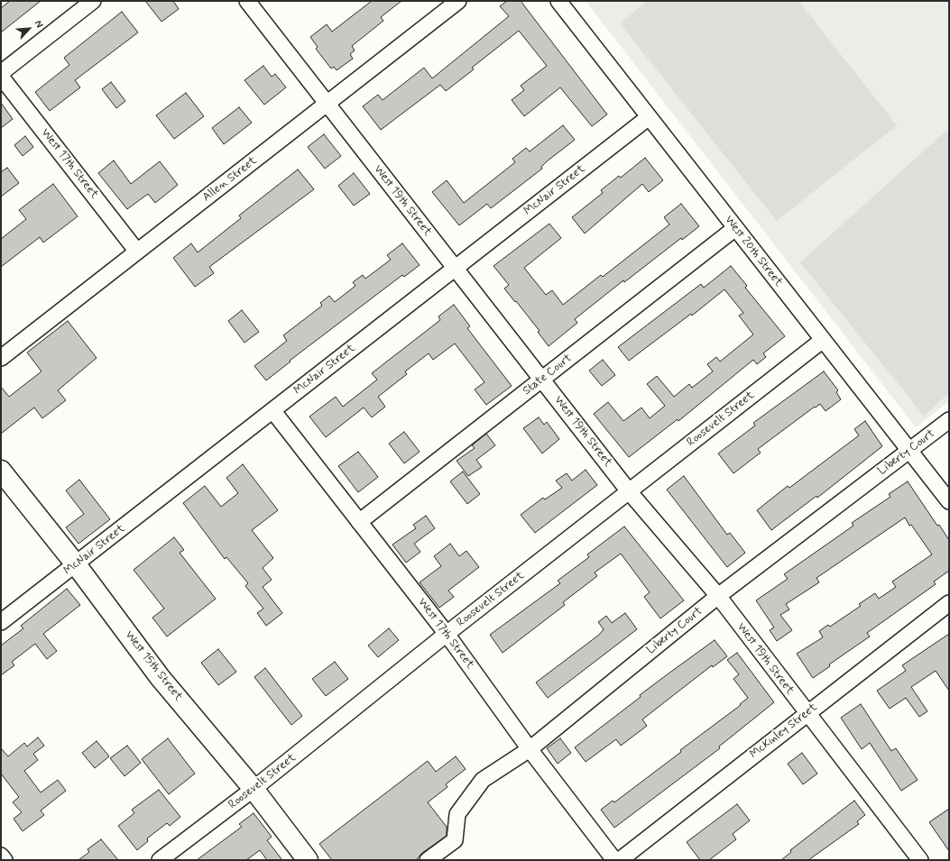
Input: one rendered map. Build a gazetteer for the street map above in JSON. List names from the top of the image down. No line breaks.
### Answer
{"streets":{"main road":["West 15th Street"],"street":["West 17th Street","Allen Street","McNair Street","West 19th Street","West 20th Street","State Court","Roosevelt Street","Liberty Court","McKinley Street"]},"crossings":[["West 17th Street","Allen Street"],["West 17th Street","McNair Street"],["West 17th Street","State Court"],["West 17th Street","Roosevelt Street"],["West 17th Street","Liberty Court"],["Allen Street","West 19th Street"],["McNair Street","West 19th Street"],["McNair Street","West 20th Street"],["McNair Street","West 15th Street"],["West 19th Street","State Court"],["West 19th Street","Roosevelt Street"],["West 19th Street","Liberty Court"],["West 19th Street","McKinley Street"],["West 20th Street","State Court"],["West 20th Street","Roosevelt Street"],["West 20th Street","Liberty Court"],["Roosevelt Street","West 15th Street"]],"north":"top right"}
